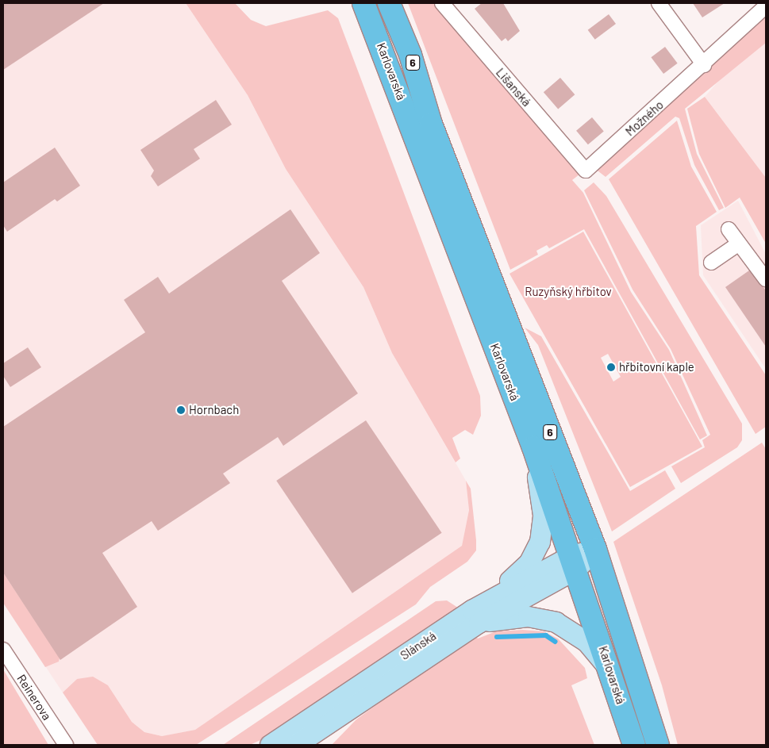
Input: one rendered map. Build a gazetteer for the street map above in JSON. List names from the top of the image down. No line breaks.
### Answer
{"streets":{"main road":["6","Karlovarská","Slánská"],"street":["Lišanská","Možného","Reinerova"]},"crossings":[["Karlovarská","Slánská"],["Lišanská","Možného"]],"parks":["Ruzyňský hřbitov"],"places":["hřbitovní kaple","Hornbach"]}
